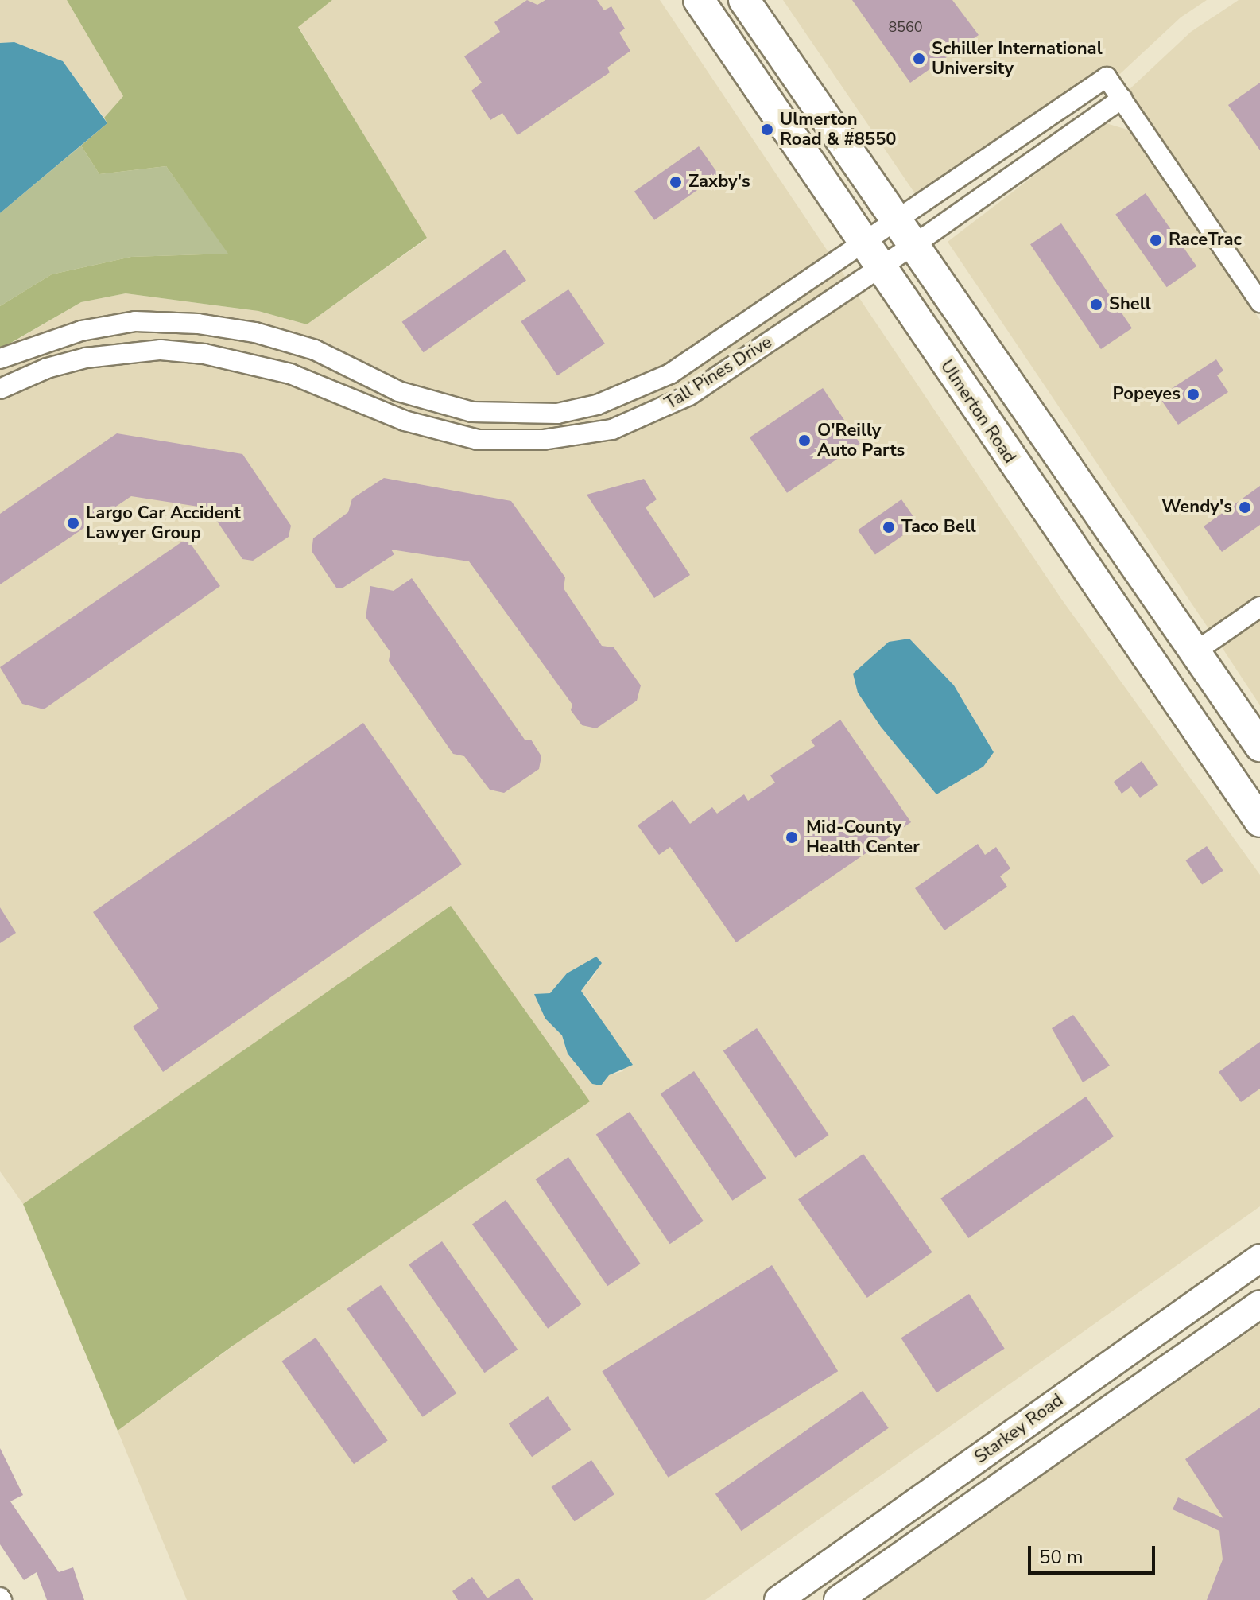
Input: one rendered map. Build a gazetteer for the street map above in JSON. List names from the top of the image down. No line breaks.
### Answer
{"streets":{"main road":["Ulmerton Road","Starkey Road"],"street":["Tall Pines Drive"]},"crossings":[["Tall Pines Drive","Ulmerton Road"]],"places":["Schiller International University","Ulmerton Road & #8550","Zaxby's","RaceTrac","Shell","Popeyes","O'Reilly Auto Parts","Wendy's","Largo Car Accident Lawyer Group","Taco Bell","Mid-County Health Center"],"house_numbers":["8560"],"scale_bar":"50 m"}
